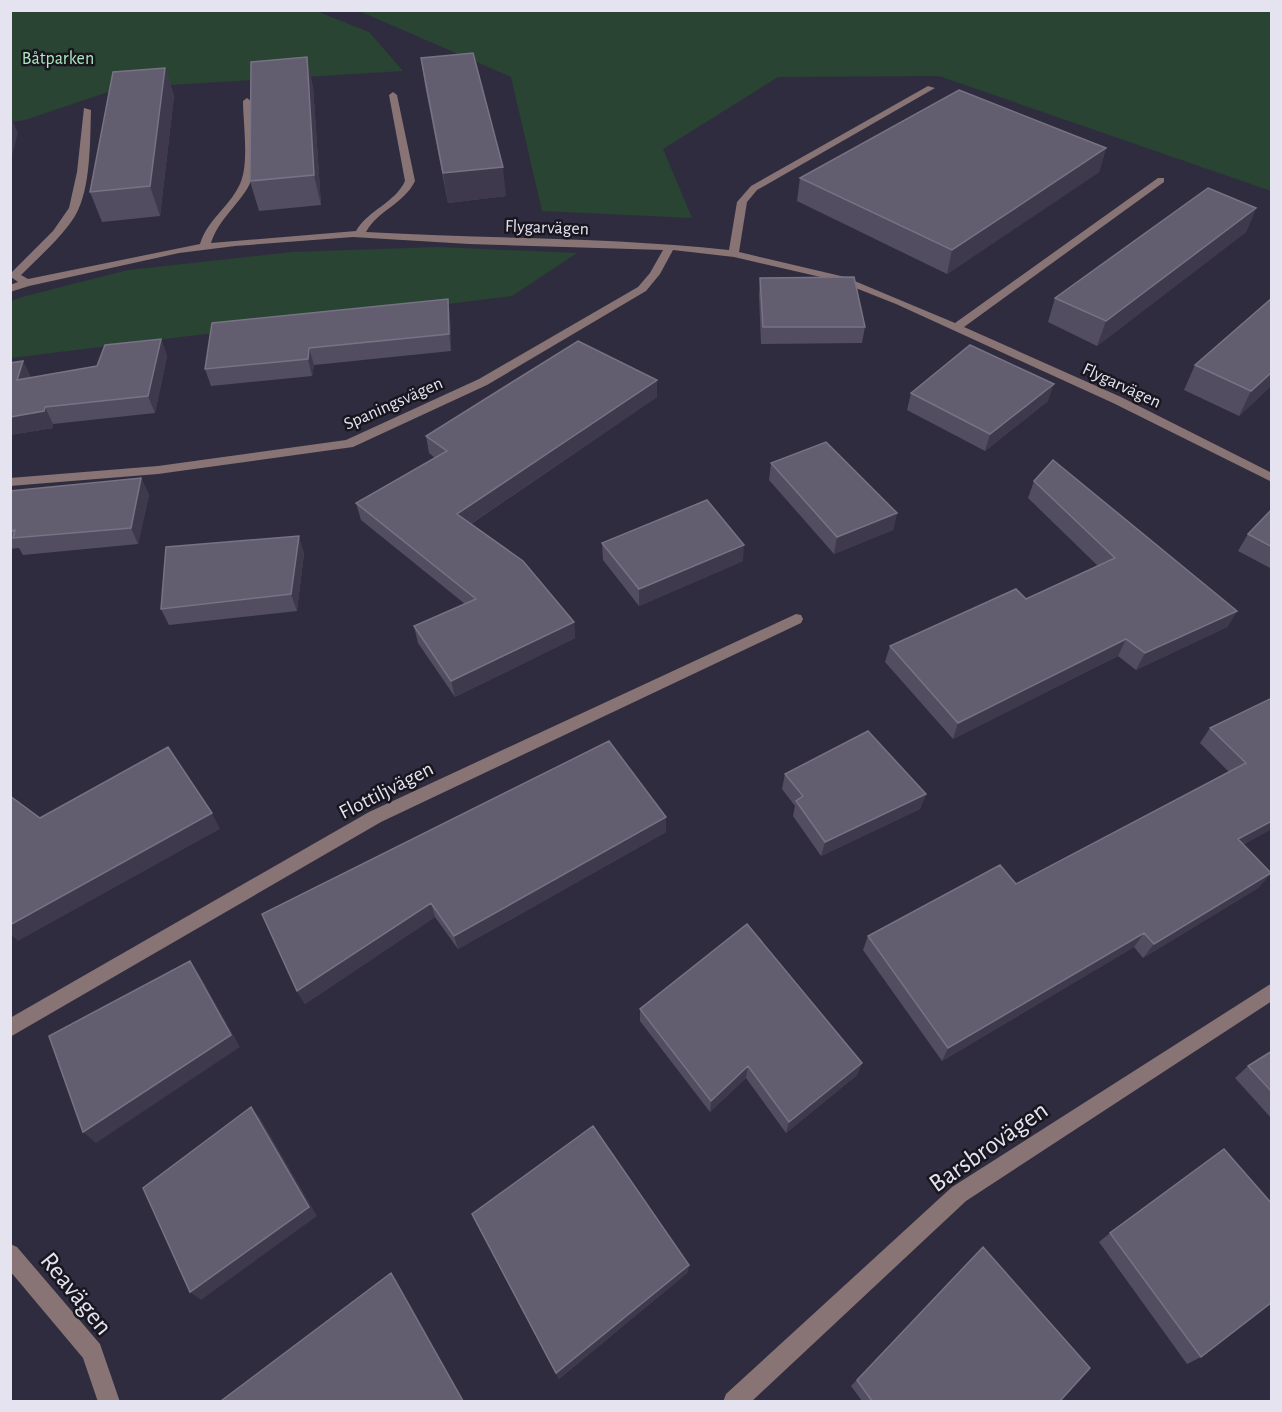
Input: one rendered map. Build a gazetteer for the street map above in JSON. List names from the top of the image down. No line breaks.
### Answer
{"streets":{"street":["Flygarvägen","Spaningsvägen","Flottiljvägen","Barsbrovägen","Reavägen"]},"crossings":[["Flygarvägen","Spaningsvägen"]],"parks":["Båtparken"]}
